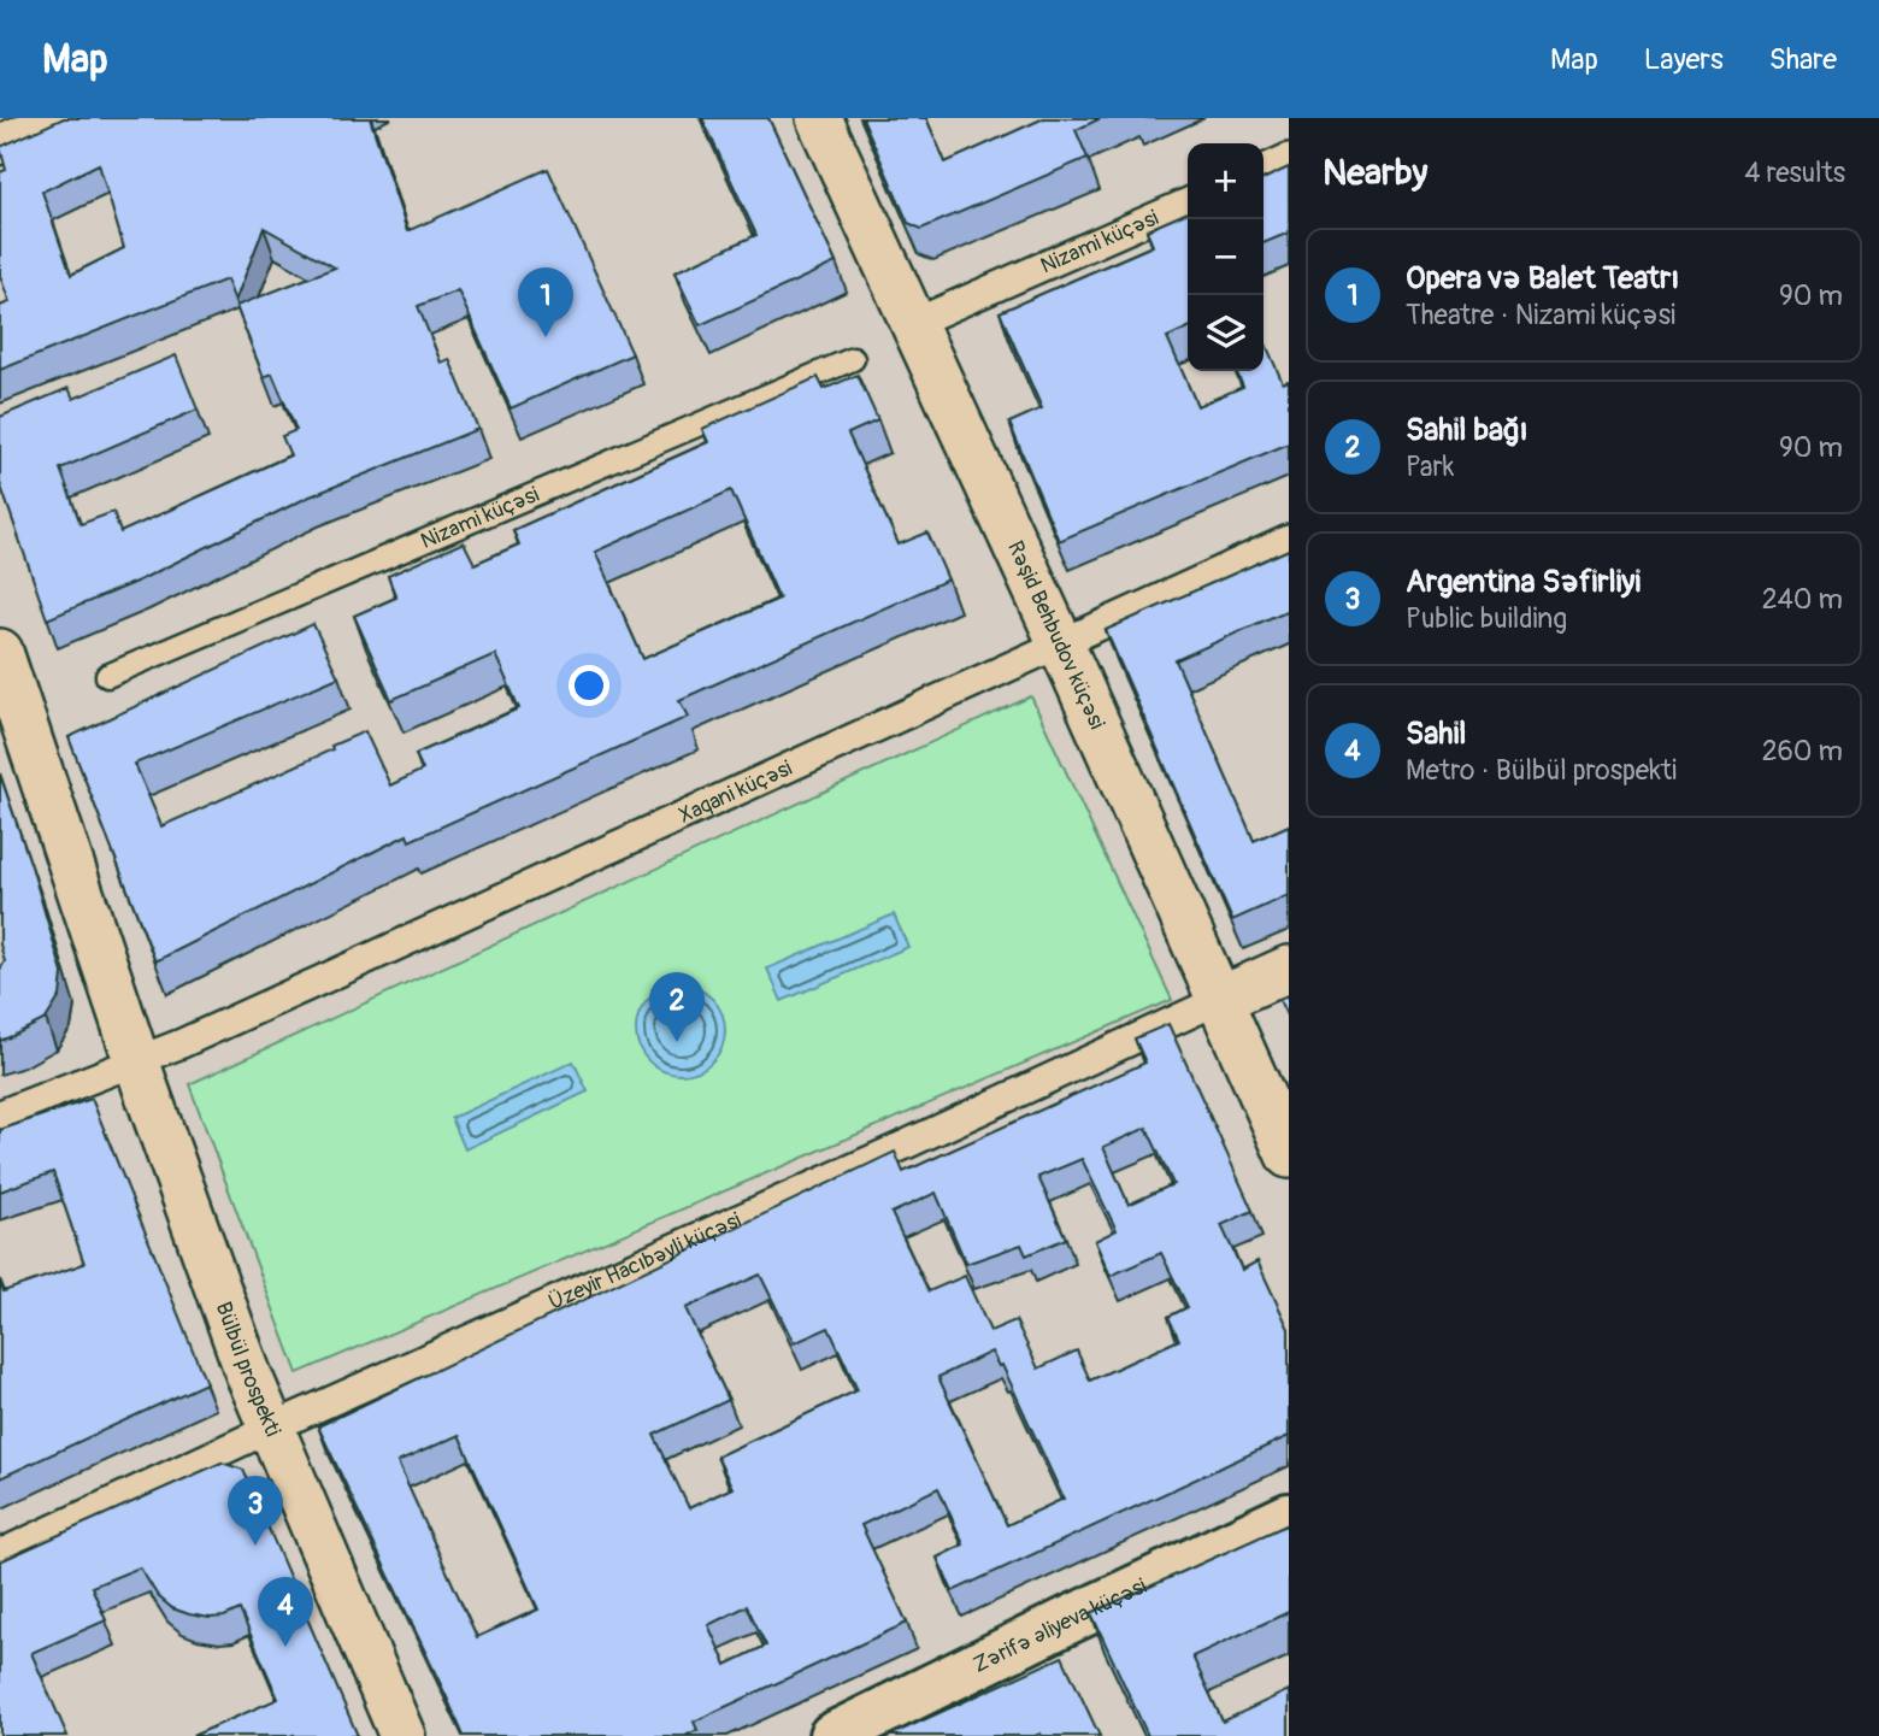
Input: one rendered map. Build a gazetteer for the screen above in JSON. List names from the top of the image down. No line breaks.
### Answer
{"streets":{"highway":["Zərifə Əliyeva küçəsi"],"main road":["Rəşid Behbudov küçəsi","Üzeyir Hacıbəyli küçəsi","Bülbül prospekti"],"street":["Nizami küçəsi","Xaqani küçəsi"]},"crossings":[["Nizami küçəsi","Rəşid Behbudov küçəsi"],["Rəşid Behbudov küçəsi","Xaqani küçəsi"],["Rəşid Behbudov küçəsi","Üzeyir Hacıbəyli küçəsi"],["Xaqani küçəsi","Bülbül prospekti"],["Üzeyir Hacıbəyli küçəsi","Bülbül prospekti"]],"page":{"header":"Map","nav":["Map","Layers","Share"],"heading":["Nearby","4 results"],"map_buttons":["+","−"],"list":[{"mark":"1","name":"Opera və Balet Teatrı","note":"Theatre · Nizami küçəsi","value":"90 m"},{"mark":"2","name":"Sahil bağı","note":"Park","value":"90 m"},{"mark":"3","name":"Argentina Səfirliyi","note":"Public building","value":"240 m"},{"mark":"4","name":"Sahil","note":"Metro · Bülbül prospekti","value":"260 m"}],"pins":["1","2","3","4"]}}
